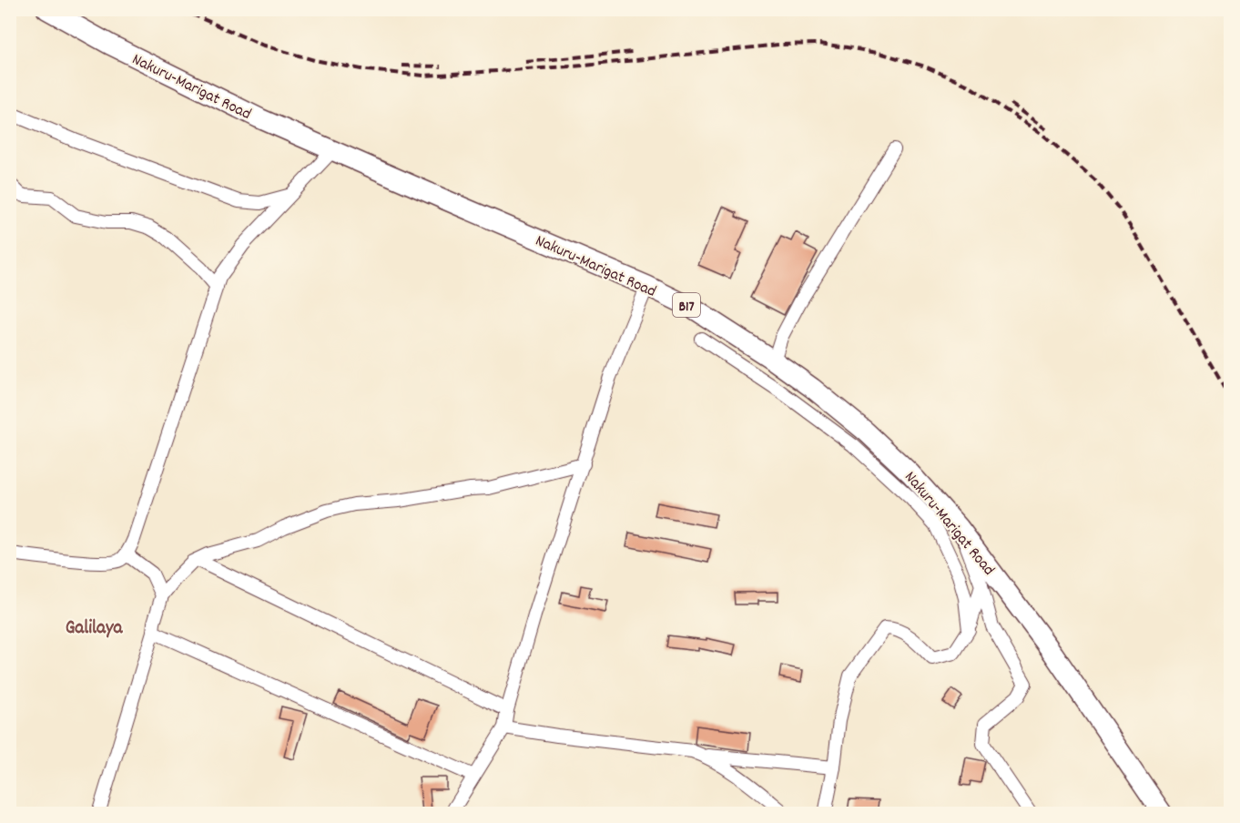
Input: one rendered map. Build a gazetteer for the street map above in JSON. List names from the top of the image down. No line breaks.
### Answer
{"streets":{"main road":["Nakuru-Marigat Road","B17"]},"districts":["Galilaya"]}
